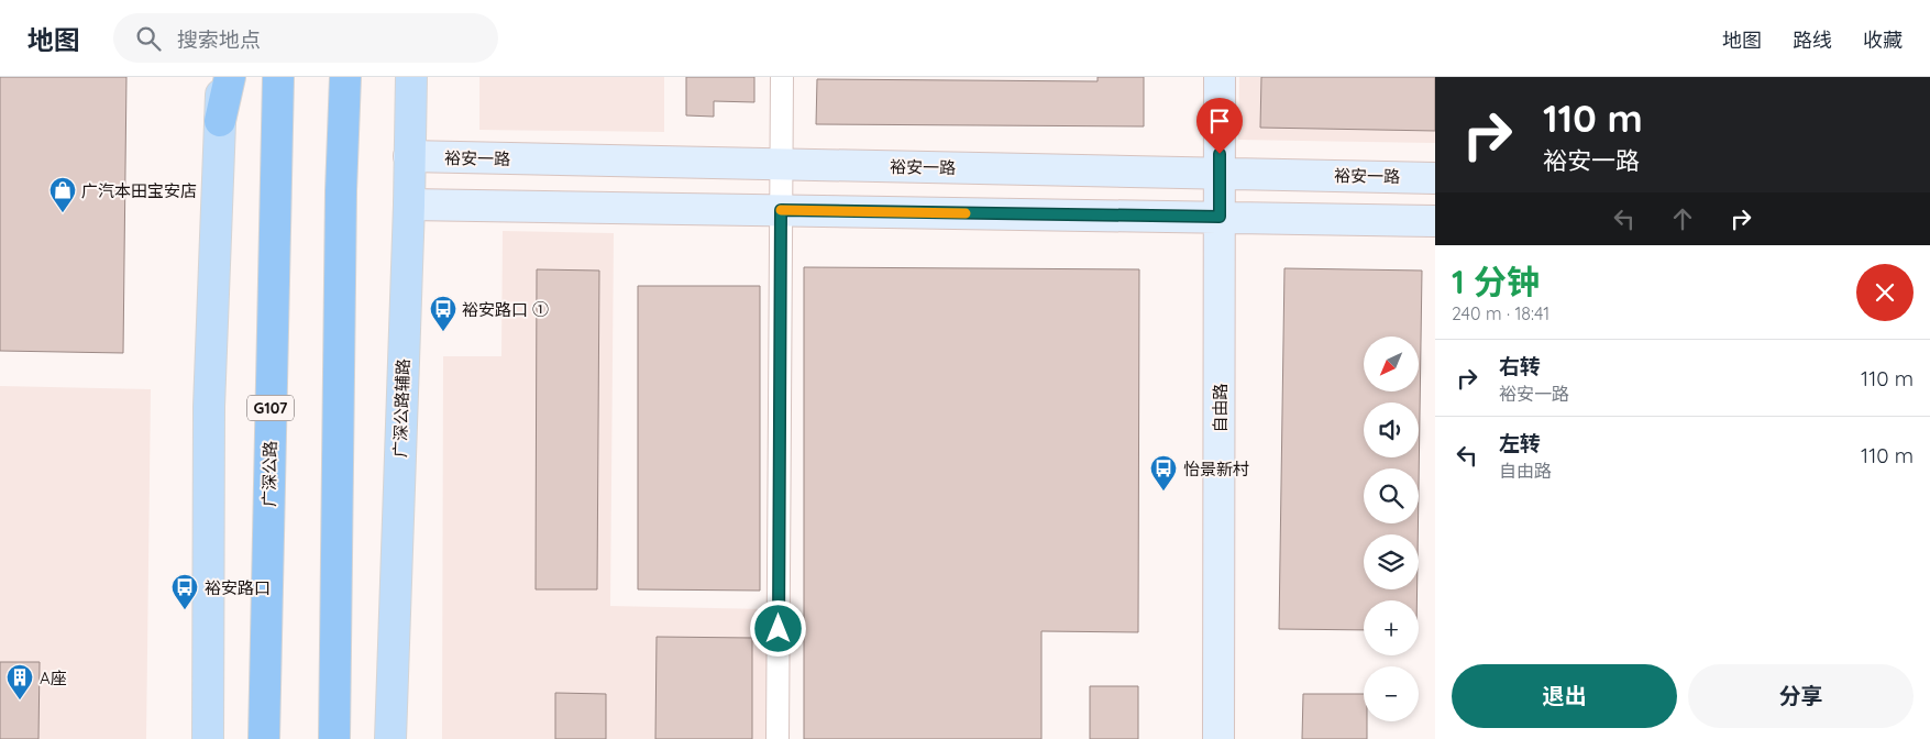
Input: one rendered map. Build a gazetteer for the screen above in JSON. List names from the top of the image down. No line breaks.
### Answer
{"streets":{"highway":["G107","广深公路"],"main road":["裕安一路","广深公路辅路","自由路"]},"crossings":[["裕安一路","广深公路辅路"],["裕安一路","自由路"]],"places":{"shop":["广汽本田宝安店"],"bus stop":["裕安路口 ①","怡景新村","裕安路口"],"building":["A座"]},"north":"bottom left","page":{"header":"地图","search":"搜索地点","nav":["地图","路线","收藏"],"turn":["110 m","裕安一路"],"heading":["1 分钟","240 m · 18:41"],"map_buttons":["+","−"],"list":[{"name":"右转","note":"裕安一路","value":"110 m"},{"name":"左转","note":"自由路","value":"110 m"}],"buttons":["退出","分享"]}}
